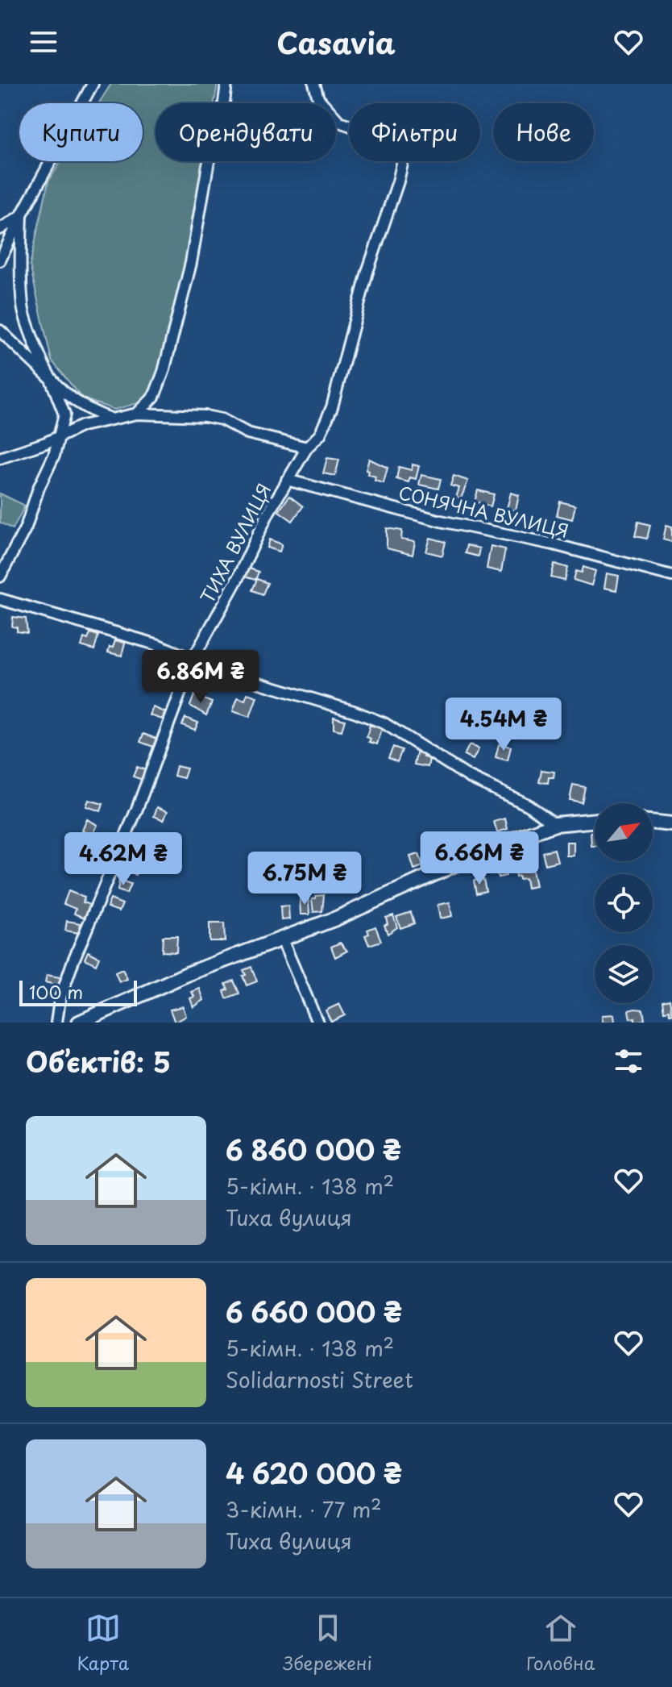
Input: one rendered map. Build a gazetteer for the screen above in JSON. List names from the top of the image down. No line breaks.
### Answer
{"streets":{"street":["СОНЯЧНА ВУЛИЦЯ","ТИХА ВУЛИЦЯ"]},"crossings":[["СОНЯЧНА ВУЛИЦЯ","ТИХА ВУЛИЦЯ"]],"scale_bar":"100 m","north":"top right","page":{"header":"Casavia","chip":["Купити","Орендувати","Фільтри","Нове"],"price":["6.86M ₴","4.54M ₴","6.66M ₴","4.62M ₴","6.75M ₴"],"scale":"100 m","heading":"Об’єктів: 5","list":[{"name":"6 860 000 ₴","note":"5-кімн. · 138 m² · Тиха вулиця"},{"name":"6 660 000 ₴","note":"5-кімн. · 138 m² · Solidarnosti Street"},{"name":"4 620 000 ₴","note":"3-кімн. · 77 m² · Тиха вулиця"}],"tabs":["Карта","Збережені","Головна"]}}
